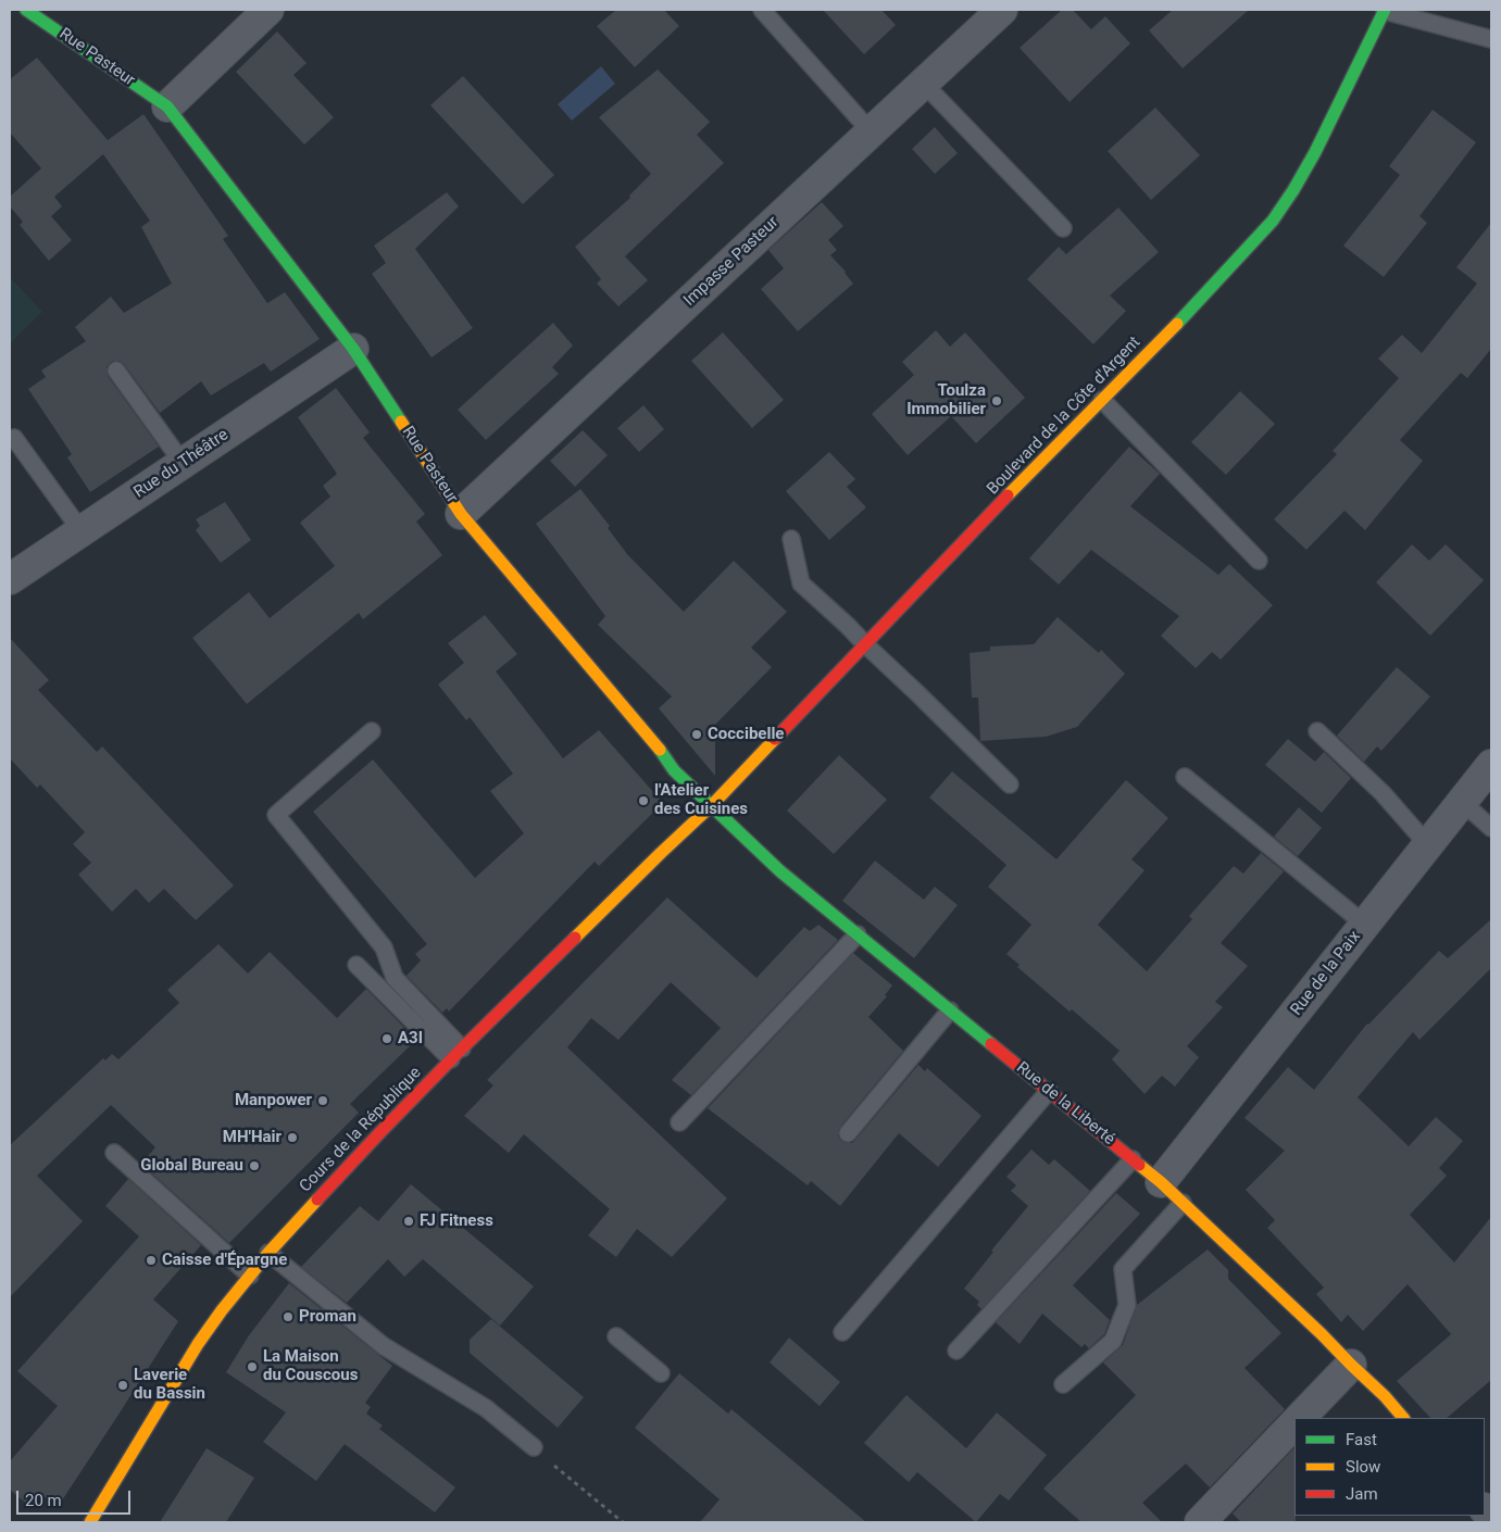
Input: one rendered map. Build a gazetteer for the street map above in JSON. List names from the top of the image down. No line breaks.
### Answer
{"streets":{"street":["Rue Pasteur","Impasse Pasteur","Boulevard de la Côte d'Argent","Rue du Théâtre","Rue de la Paix","Rue de la Liberté","Cours de la République"]},"crossings":[["Rue Pasteur","Impasse Pasteur"],["Rue Pasteur","Boulevard de la Côte d'Argent"],["Rue Pasteur","Rue du Théâtre"],["Rue Pasteur","Rue de la Liberté"],["Rue Pasteur","Cours de la République"],["Boulevard de la Côte d'Argent","Rue de la Liberté"],["Boulevard de la Côte d'Argent","Cours de la République"],["Rue de la Paix","Rue de la Liberté"],["Rue de la Liberté","Cours de la République"]],"places":["Toulza Immobilier","Coccibelle","l'Atelier des Cuisines","A3I","Manpower","MH'Hair","Global Bureau","FJ Fitness","Caisse d'Épargne","Proman","La Maison du Couscous","Laverie du Bassin"],"legend":["Fast","Slow","Jam"],"scale_bar":"20 m"}
